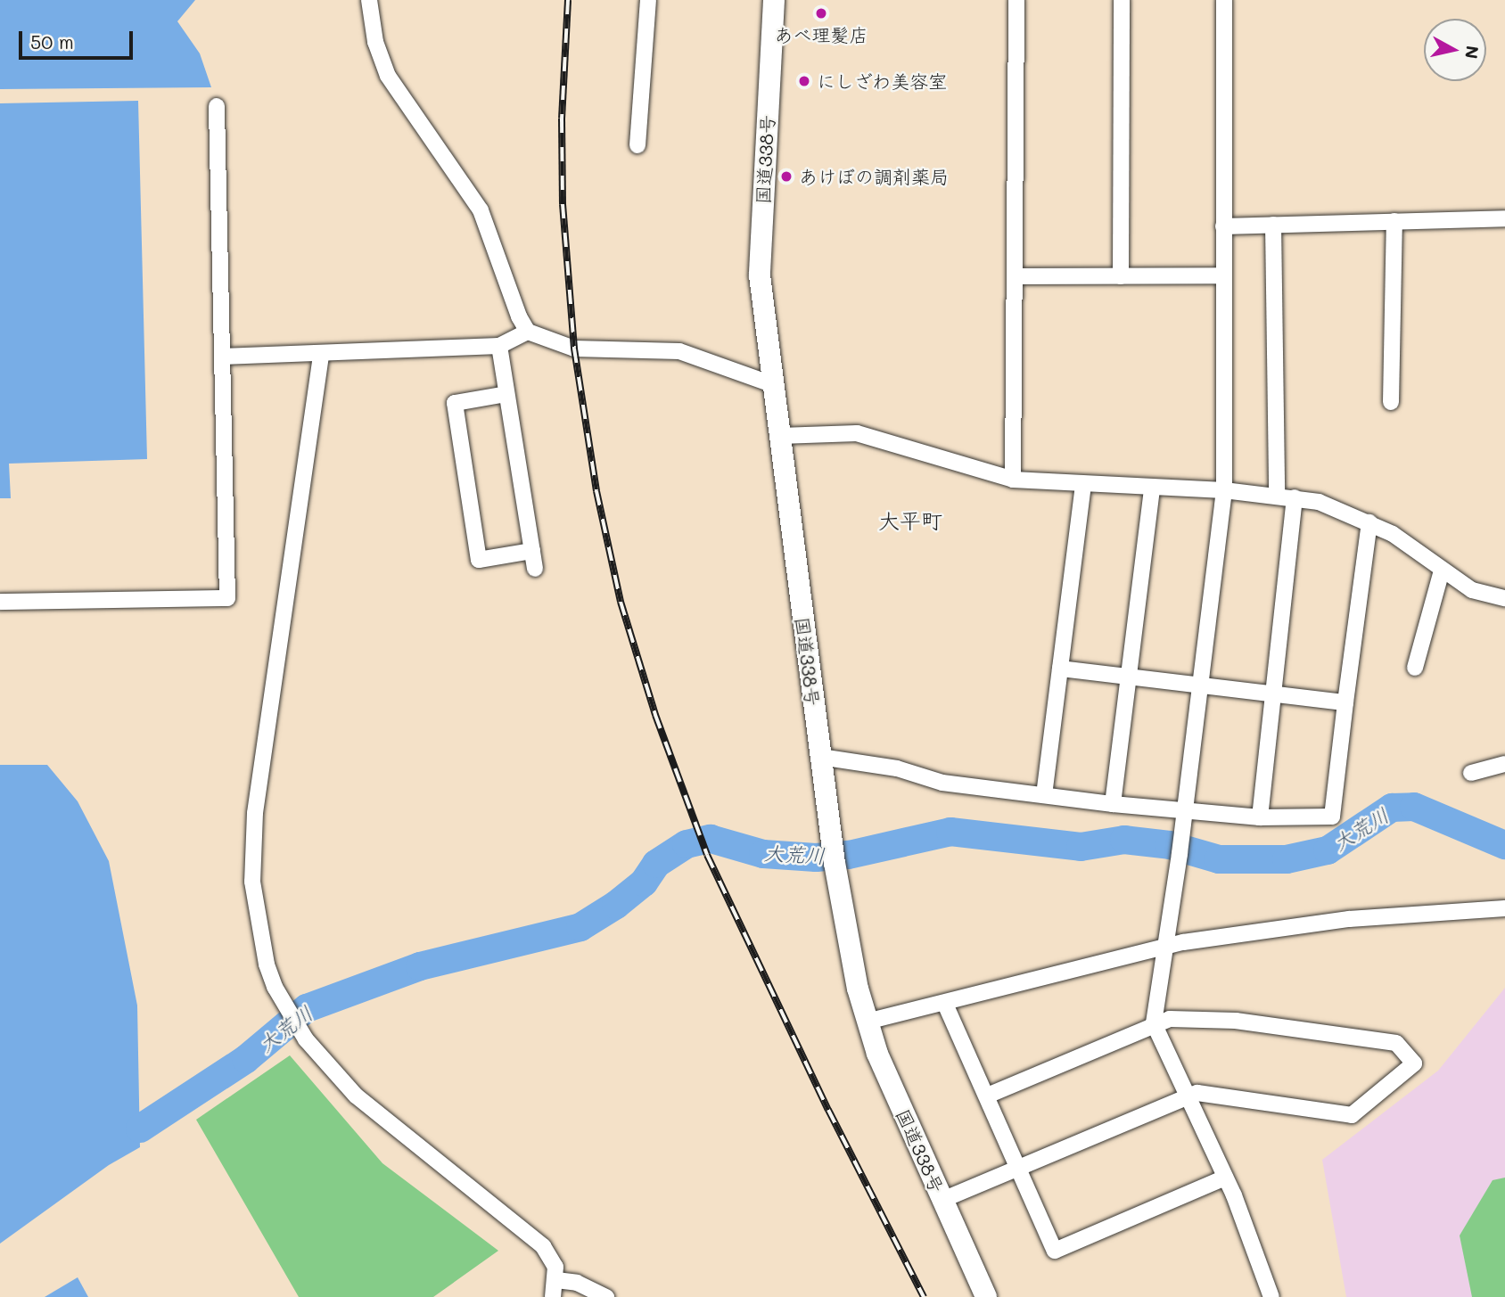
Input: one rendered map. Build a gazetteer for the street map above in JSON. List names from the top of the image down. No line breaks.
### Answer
{"streets":{"highway":["国道338号"]},"districts":["大平町"],"water":["大荒川"],"places":["あべ理髪店","にしざわ美容室","あけぼの調剤薬局"],"scale_bar":"50 m","north":"right"}
